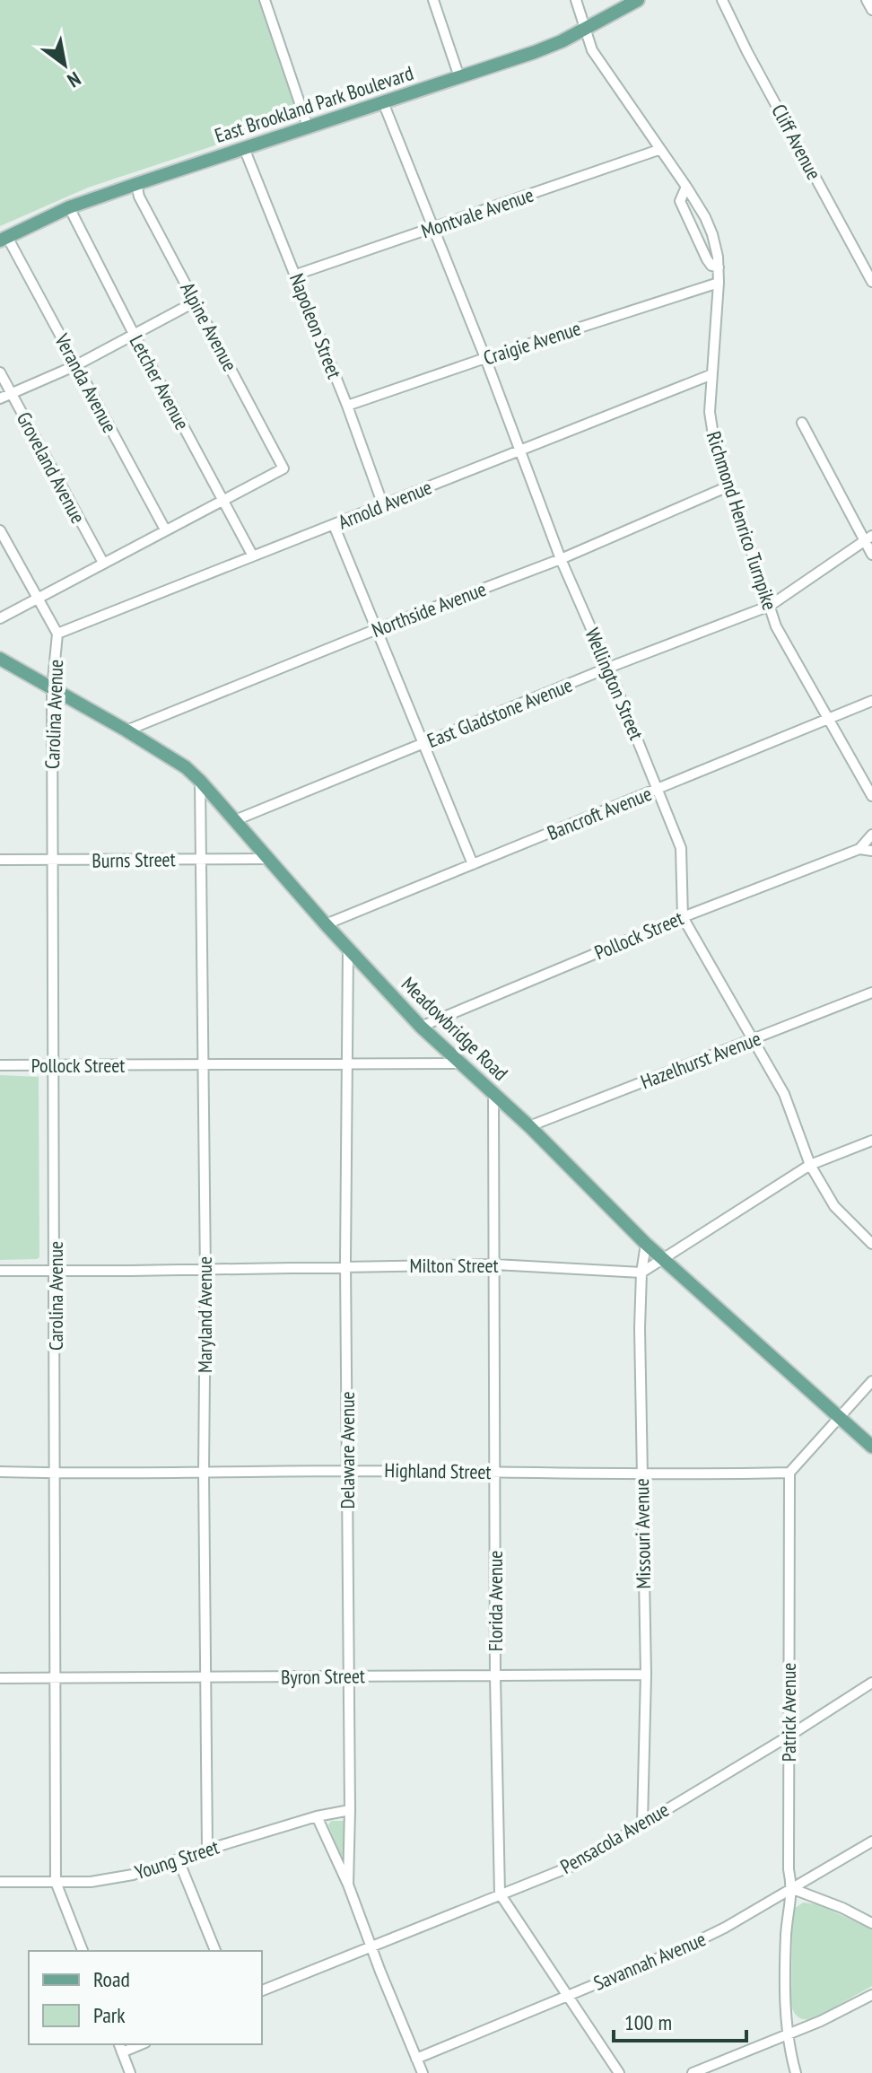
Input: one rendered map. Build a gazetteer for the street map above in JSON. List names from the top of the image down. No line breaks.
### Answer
{"streets":{"main road":["East Brookland Park Boulevard","Meadowbridge Road"],"street":["Cliff Avenue","Montvale Avenue","Napoleon Street","Alpine Avenue","Craigie Avenue","Letcher Avenue","Veranda Avenue","Groveland Avenue","Arnold Avenue","Richmond Henrico Turnpike","Northside Avenue","Wellington Street","East Gladstone Avenue","Carolina Avenue","Bancroft Avenue","Burns Street","Pollock Street","Hazelhurst Avenue","Milton Street","Maryland Avenue","Delaware Avenue","Highland Street","Missouri Avenue","Florida Avenue","Byron Street","Patrick Avenue","Pensacola Avenue","Young Street","Savannah Avenue"]},"crossings":[["East Brookland Park Boulevard","Napoleon Street"],["East Brookland Park Boulevard","Alpine Avenue"],["East Brookland Park Boulevard","Letcher Avenue"],["East Brookland Park Boulevard","Veranda Avenue"],["East Brookland Park Boulevard","Richmond Henrico Turnpike"],["East Brookland Park Boulevard","Wellington Street"],["Montvale Avenue","Napoleon Street"],["Montvale Avenue","Richmond Henrico Turnpike"],["Montvale Avenue","Wellington Street"],["Napoleon Street","Craigie Avenue"],["Napoleon Street","Arnold Avenue"],["Alpine Avenue","Letcher Avenue"],["Craigie Avenue","Richmond Henrico Turnpike"],["Craigie Avenue","Wellington Street"],["Letcher Avenue","Arnold Avenue"],["Arnold Avenue","Richmond Henrico Turnpike"],["Arnold Avenue","Wellington Street"],["Arnold Avenue","Carolina Avenue"],["Richmond Henrico Turnpike","Northside Avenue"],["Richmond Henrico Turnpike","East Gladstone Avenue"],["Richmond Henrico Turnpike","Bancroft Avenue"],["Northside Avenue","Wellington Street"],["Northside Avenue","Meadowbridge Road"],["Wellington Street","East Gladstone Avenue"],["Wellington Street","Bancroft Avenue"],["Wellington Street","Pollock Street"],["Wellington Street","Hazelhurst Avenue"],["East Gladstone Avenue","Meadowbridge Road"],["Carolina Avenue","Burns Street"],["Carolina Avenue","Pollock Street"],["Carolina Avenue","Meadowbridge Road"],["Carolina Avenue","Milton Street"],["Carolina Avenue","Highland Street"],["Carolina Avenue","Byron Street"],["Carolina Avenue","Young Street"],["Bancroft Avenue","Meadowbridge Road"],["Burns Street","Meadowbridge Road"],["Burns Street","Maryland Avenue"],["Pollock Street","Meadowbridge Road"],["Pollock Street","Maryland Avenue"],["Pollock Street","Delaware Avenue"],["Meadowbridge Road","Hazelhurst Avenue"],["Meadowbridge Road","Maryland Avenue"],["Meadowbridge Road","Delaware Avenue"],["Meadowbridge Road","Missouri Avenue"],["Meadowbridge Road","Florida Avenue"],["Milton Street","Maryland Avenue"],["Milton Street","Delaware Avenue"],["Milton Street","Missouri Avenue"],["Milton Street","Florida Avenue"],["Maryland Avenue","Highland Street"],["Maryland Avenue","Byron Street"],["Maryland Avenue","Young Street"],["Delaware Avenue","Highland Street"],["Delaware Avenue","Byron Street"],["Delaware Avenue","Pensacola Avenue"],["Delaware Avenue","Young Street"],["Delaware Avenue","Savannah Avenue"],["Highland Street","Missouri Avenue"],["Highland Street","Florida Avenue"],["Highland Street","Patrick Avenue"],["Missouri Avenue","Byron Street"],["Missouri Avenue","Pensacola Avenue"],["Florida Avenue","Byron Street"],["Florida Avenue","Pensacola Avenue"],["Patrick Avenue","Pensacola Avenue"],["Patrick Avenue","Savannah Avenue"]],"legend":["Road","Park"],"scale_bar":"100 m","north":"bottom right"}
